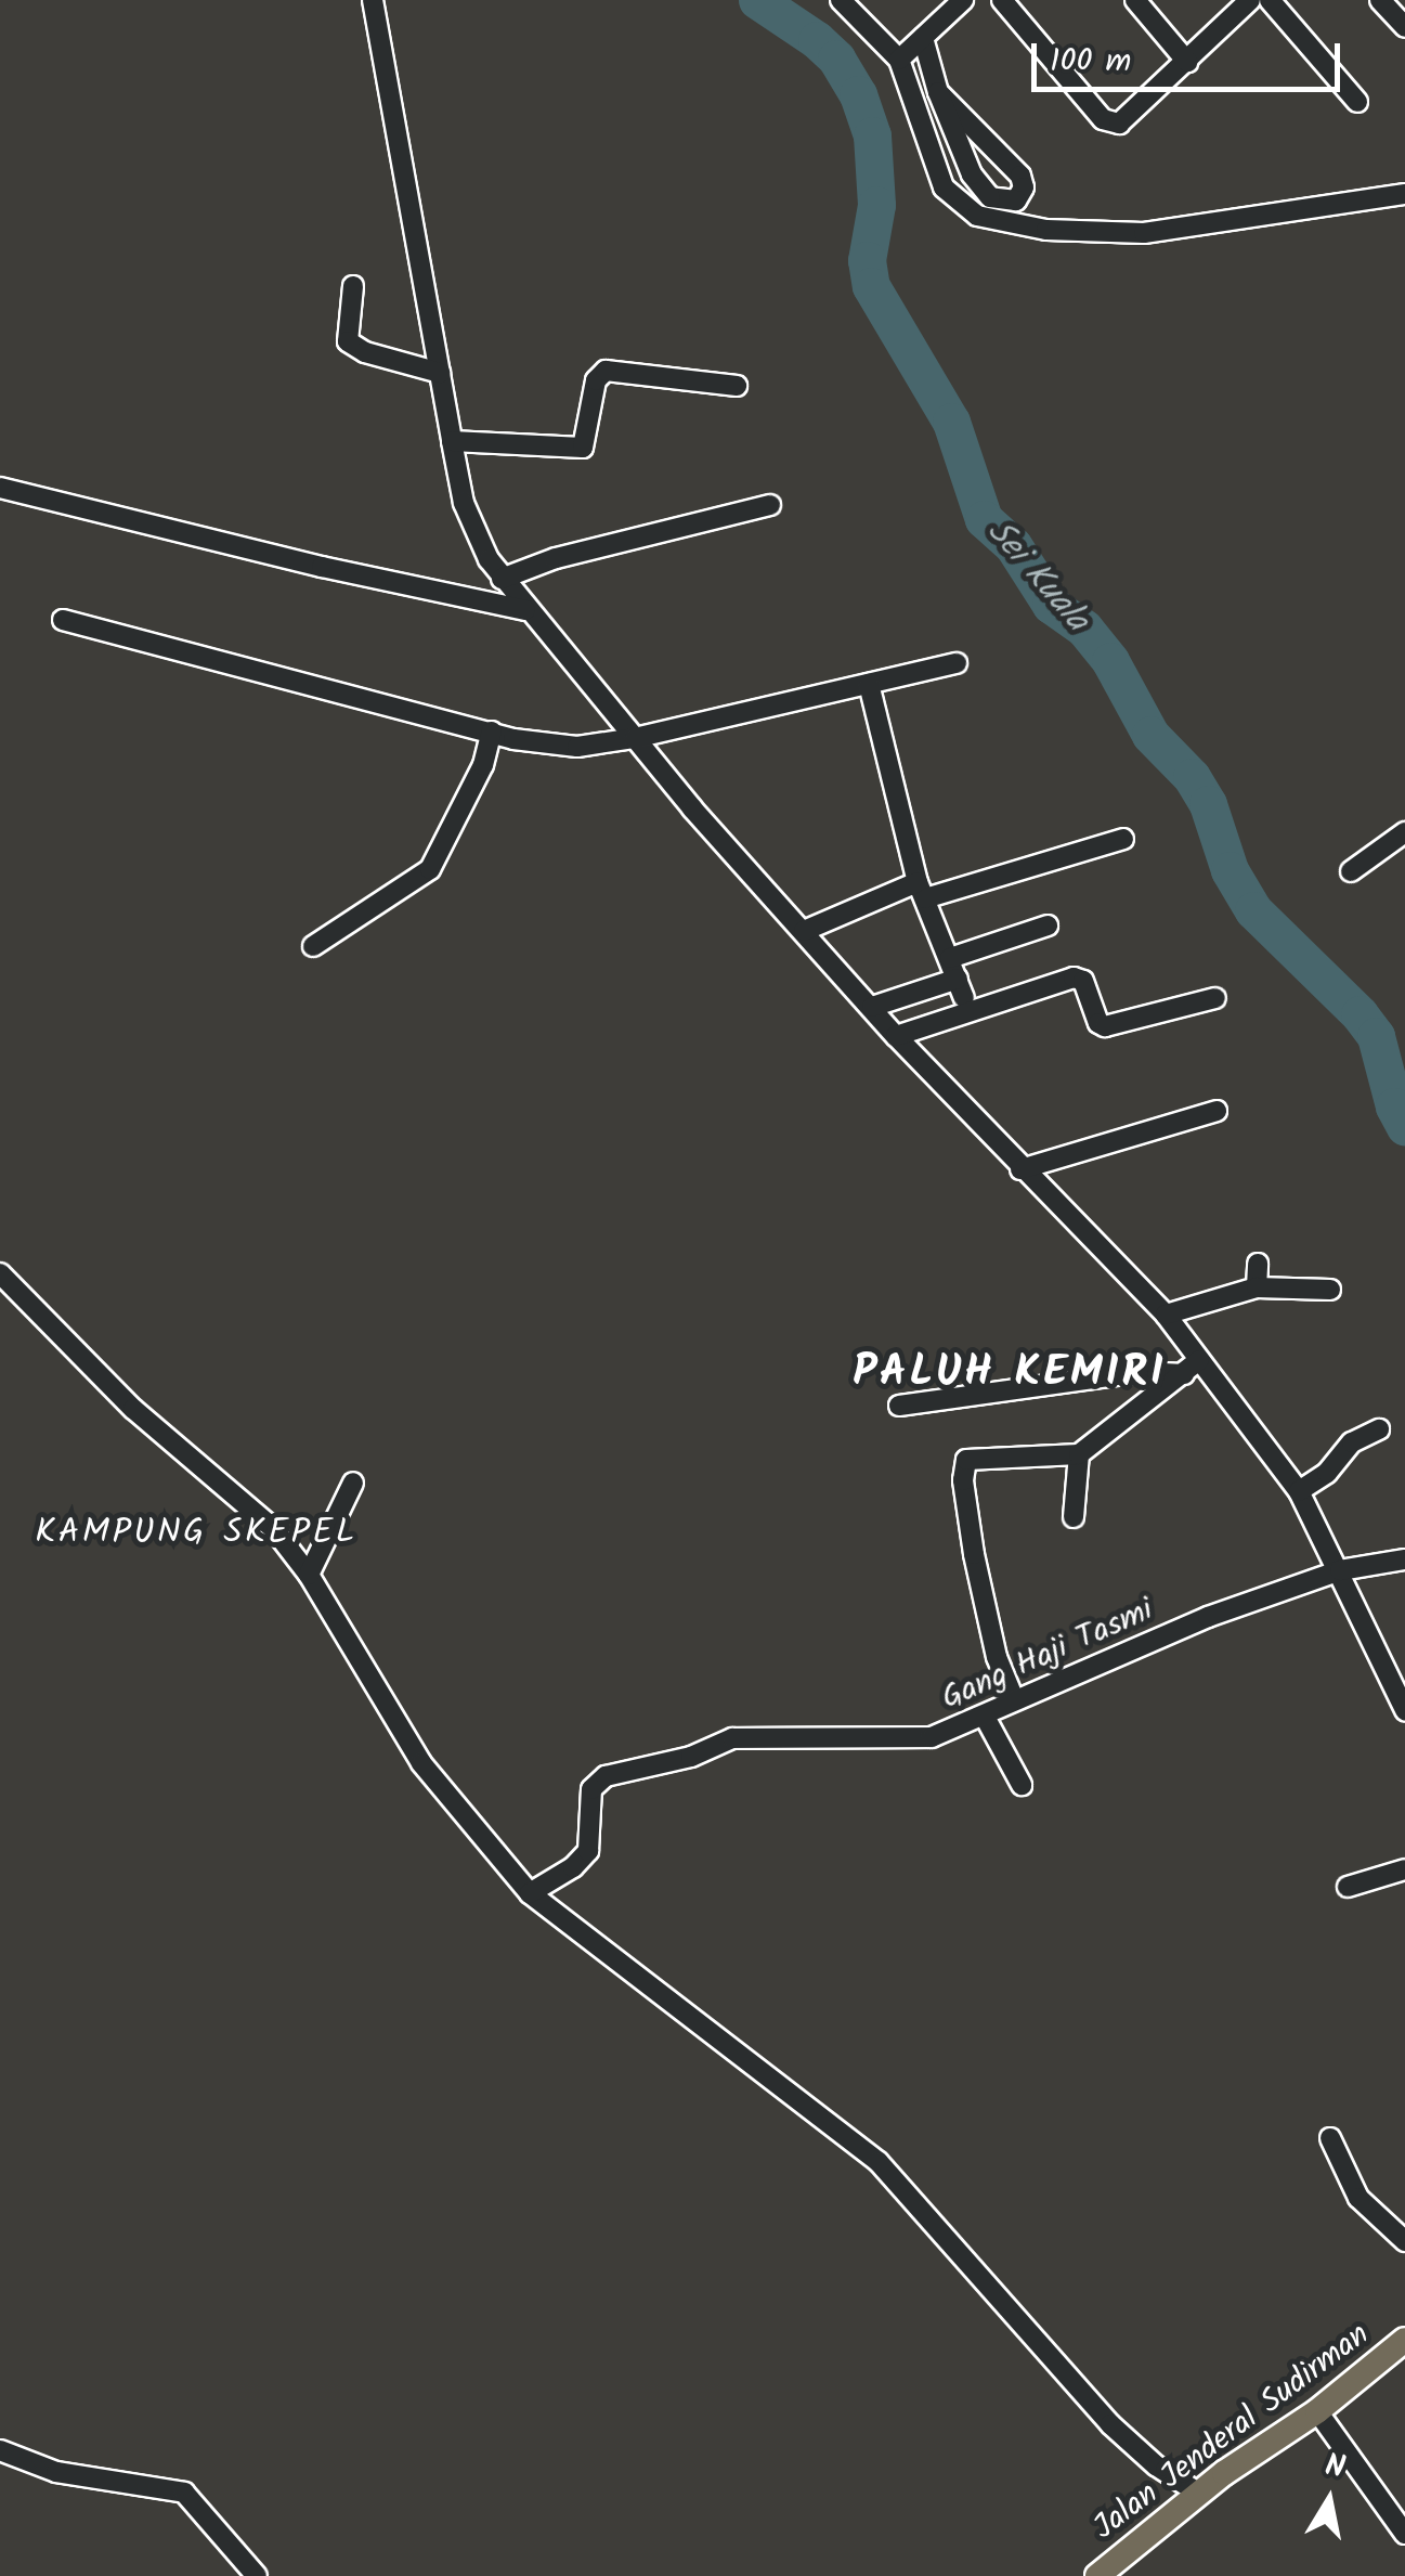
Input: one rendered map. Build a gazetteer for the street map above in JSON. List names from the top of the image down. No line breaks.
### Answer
{"streets":{"main road":["Jalan Jenderal Sudirman"],"street":["Gang Haji Tasmi"]},"districts":["PALUH KEMIRI","KAMPUNG SKEPEL"],"water":["Sei Kuala"],"scale_bar":"100 m","north":"top"}
